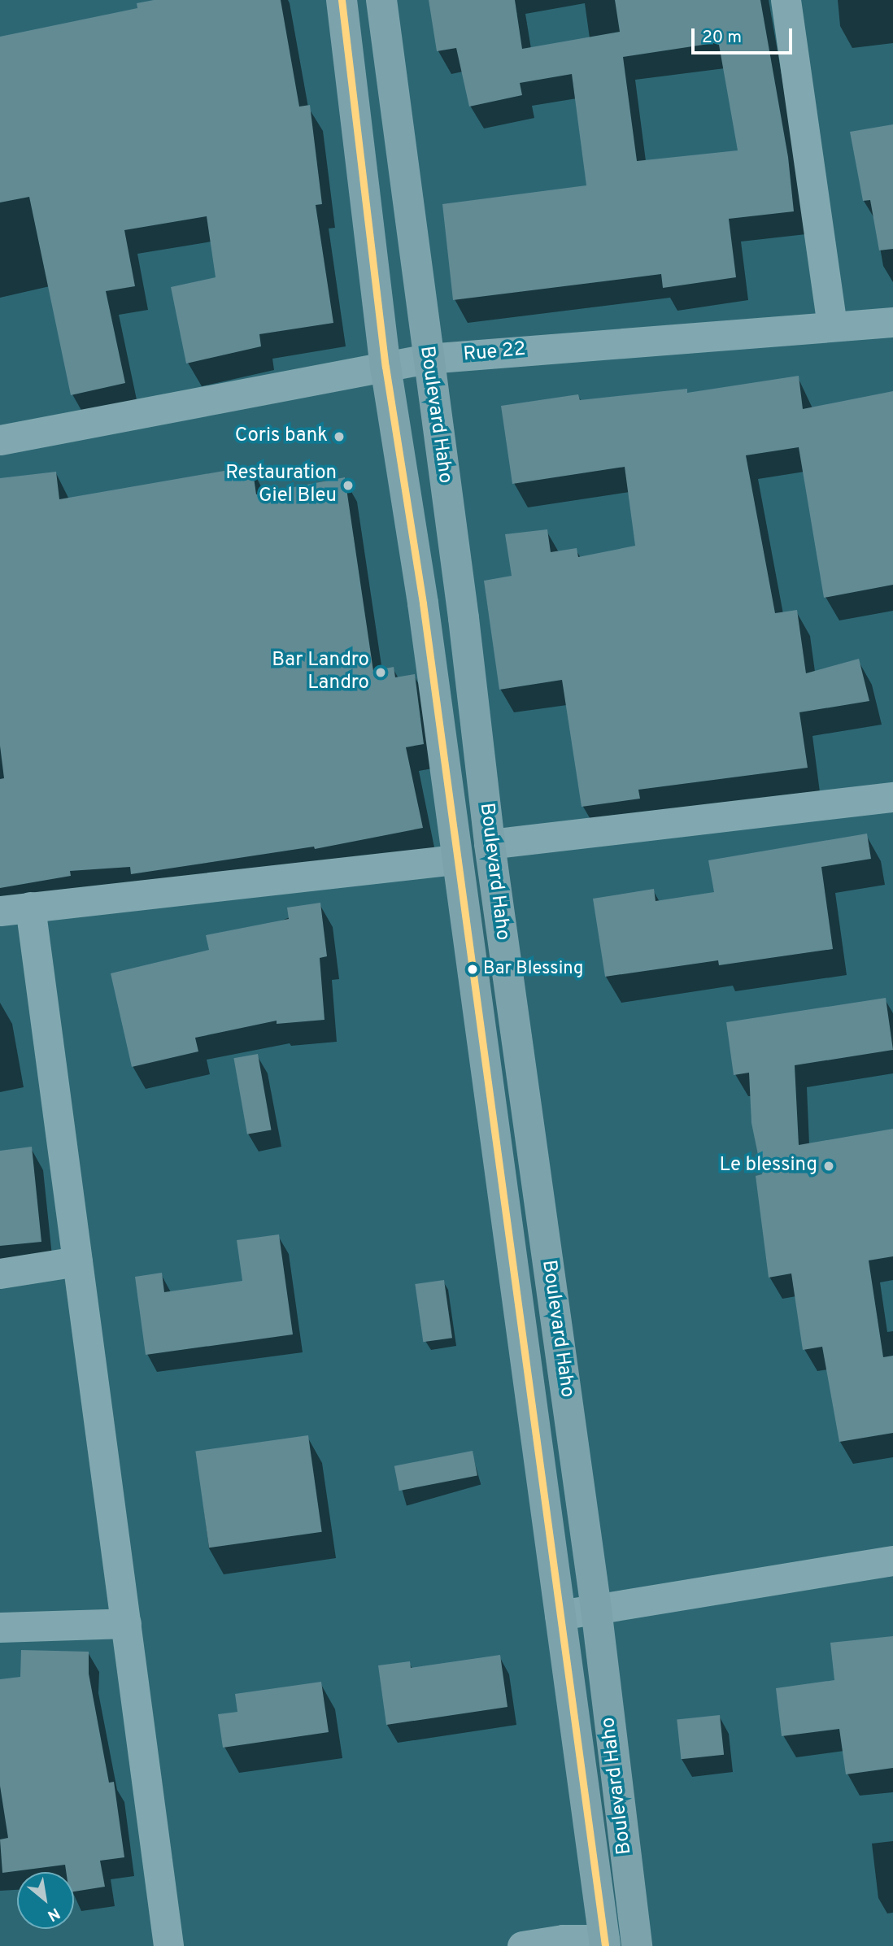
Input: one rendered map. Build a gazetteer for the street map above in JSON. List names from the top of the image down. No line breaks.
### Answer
{"streets":{"main road":["Boulevard Haho"],"street":["Rue 22"]},"crossings":[["Rue 22","Boulevard Haho"]],"places":["Coris bank","Restauration Giel Bleu","Bar Landro Landro","Bar Blessing","Le blessing"],"scale_bar":"20 m","north":"bottom right"}
